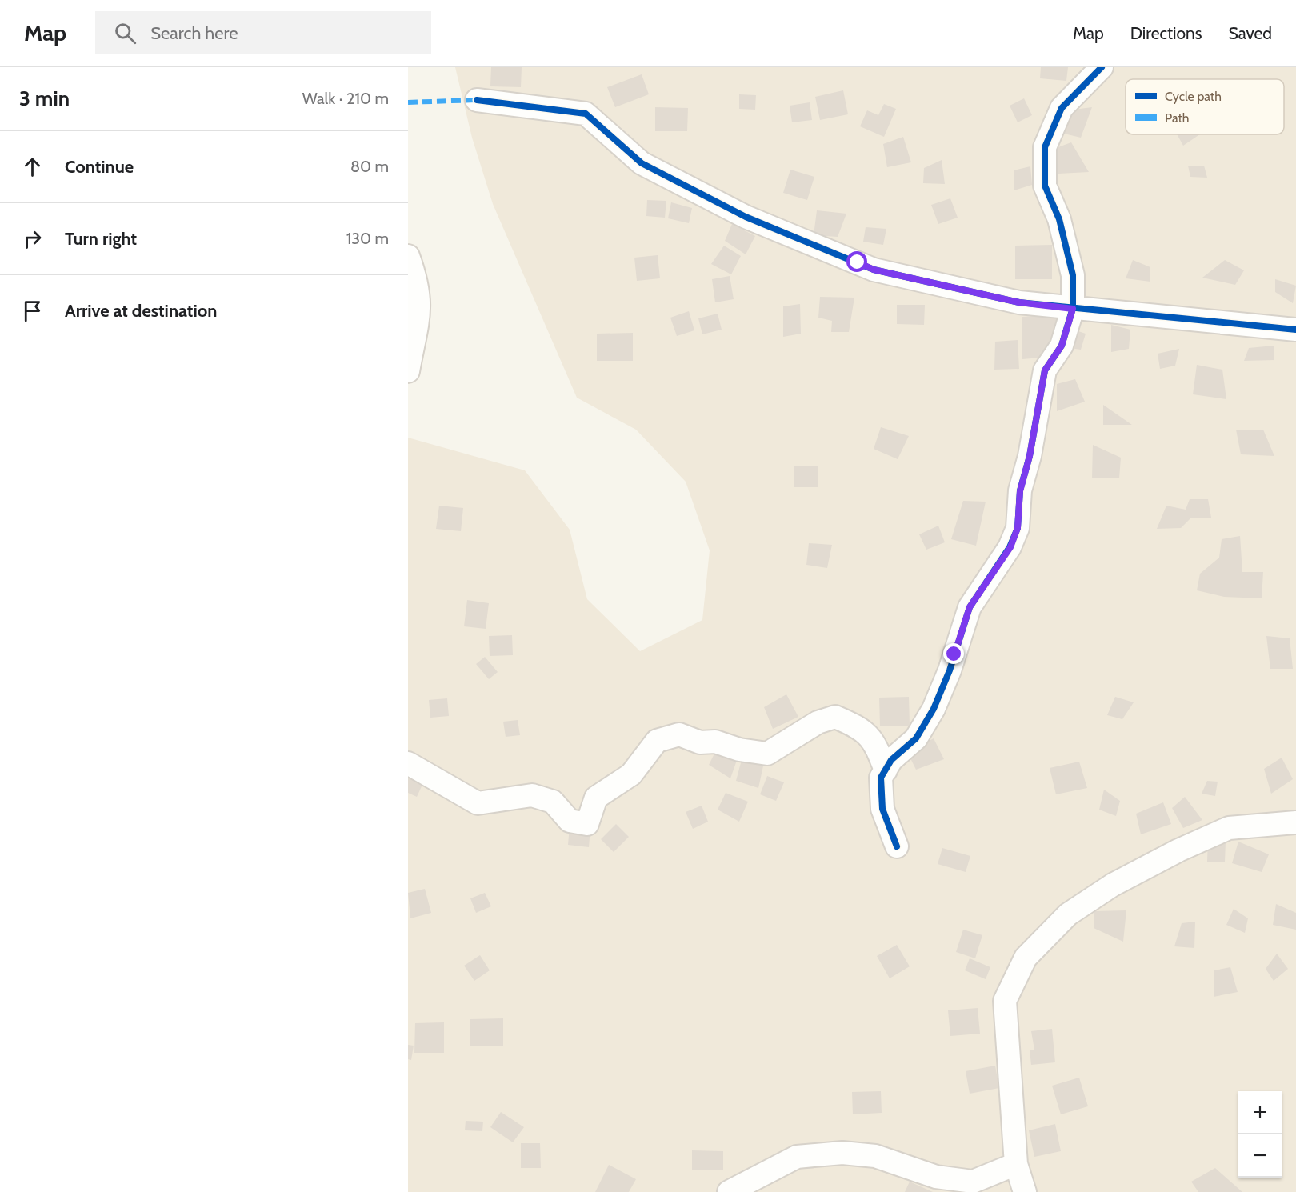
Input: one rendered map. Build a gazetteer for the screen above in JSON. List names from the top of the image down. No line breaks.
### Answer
{"legend":["Cycle path","Path"],"page":{"header":"Map","search":"Search here","nav":["Map","Directions","Saved"],"heading":["3 min","Walk · 210 m"],"list":[["Continue","80 m"],["Turn right","130 m"],"Arrive at destination"],"map_buttons":["+","−"]}}
